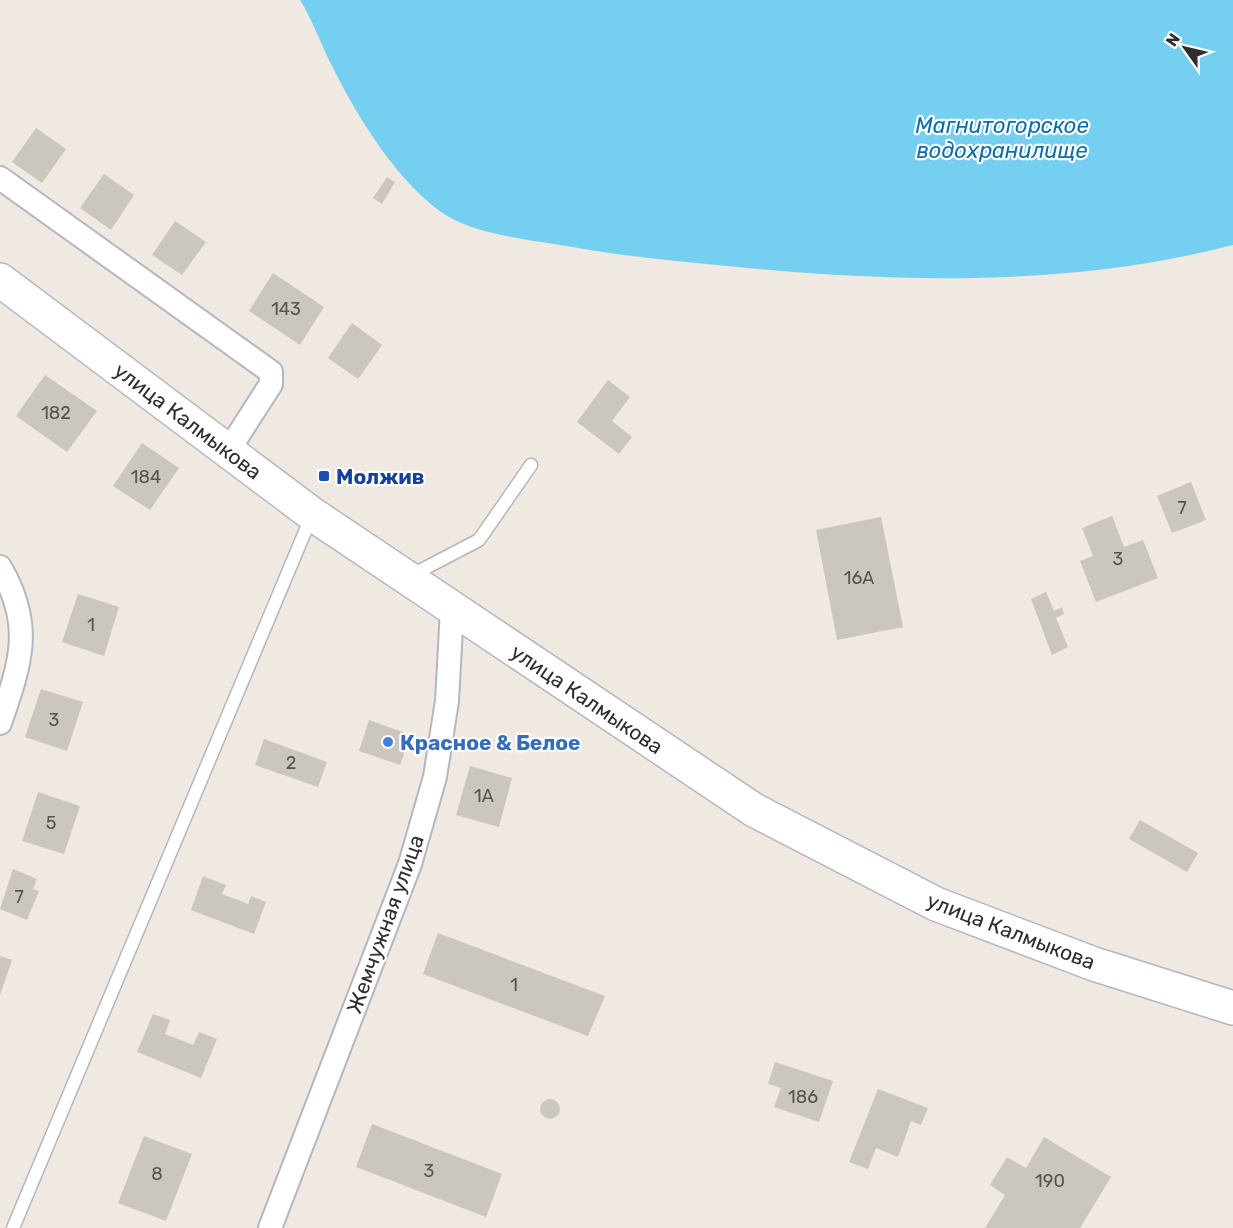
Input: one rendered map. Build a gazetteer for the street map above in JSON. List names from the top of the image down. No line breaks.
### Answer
{"streets":{"main road":["улица Калмыкова"],"street":["Жемчужная улица"]},"crossings":[["улица Калмыкова","Жемчужная улица"]],"water":["Магнитогорское водохранилище"],"places":{"transit":["Молжив"],"other":["Красное & Белое"]},"house_numbers":["143","182","184","7","3","16А","1","3","2","1А","5","7","1","186","3","8","190"],"north":"top left"}
